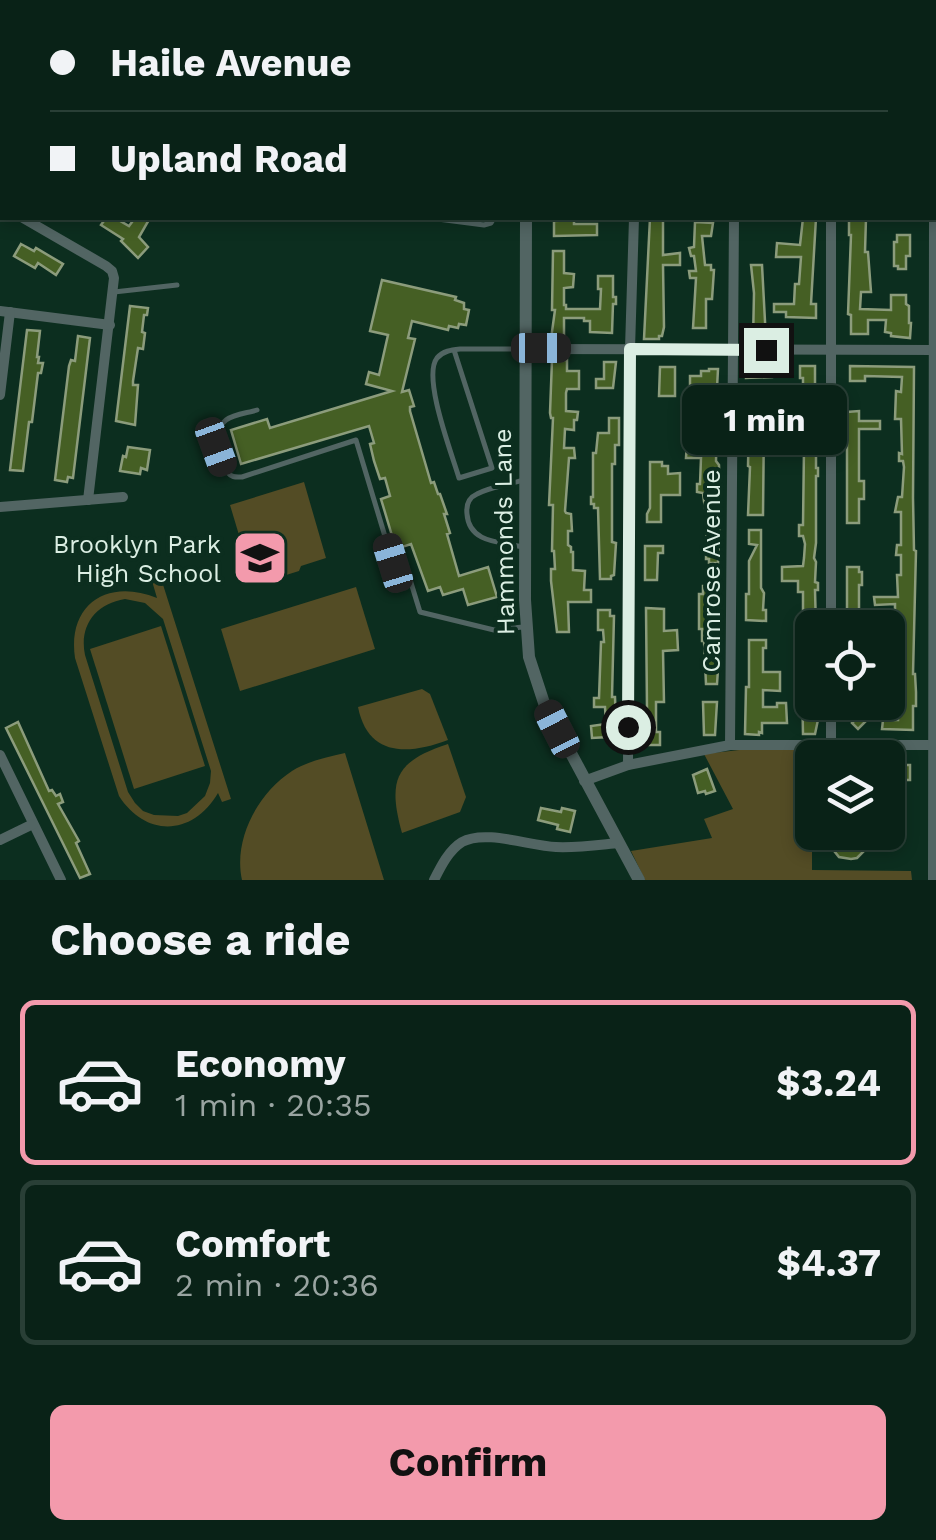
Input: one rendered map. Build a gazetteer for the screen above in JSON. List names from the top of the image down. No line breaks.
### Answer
{"streets":{"street":["Hammonds Lane","Camrose Avenue"]},"places":{"school or university":["Brooklyn Park High School"]},"page":{"banner":["Haile Avenue","Upland Road"],"bubble":"1 min","heading":"Choose a ride","list":[{"name":"Economy","note":"1 min · 20:35","value":"$3.24"},{"name":"Comfort","note":"2 min · 20:36","value":"$4.37"}],"buttons":"Confirm"}}
